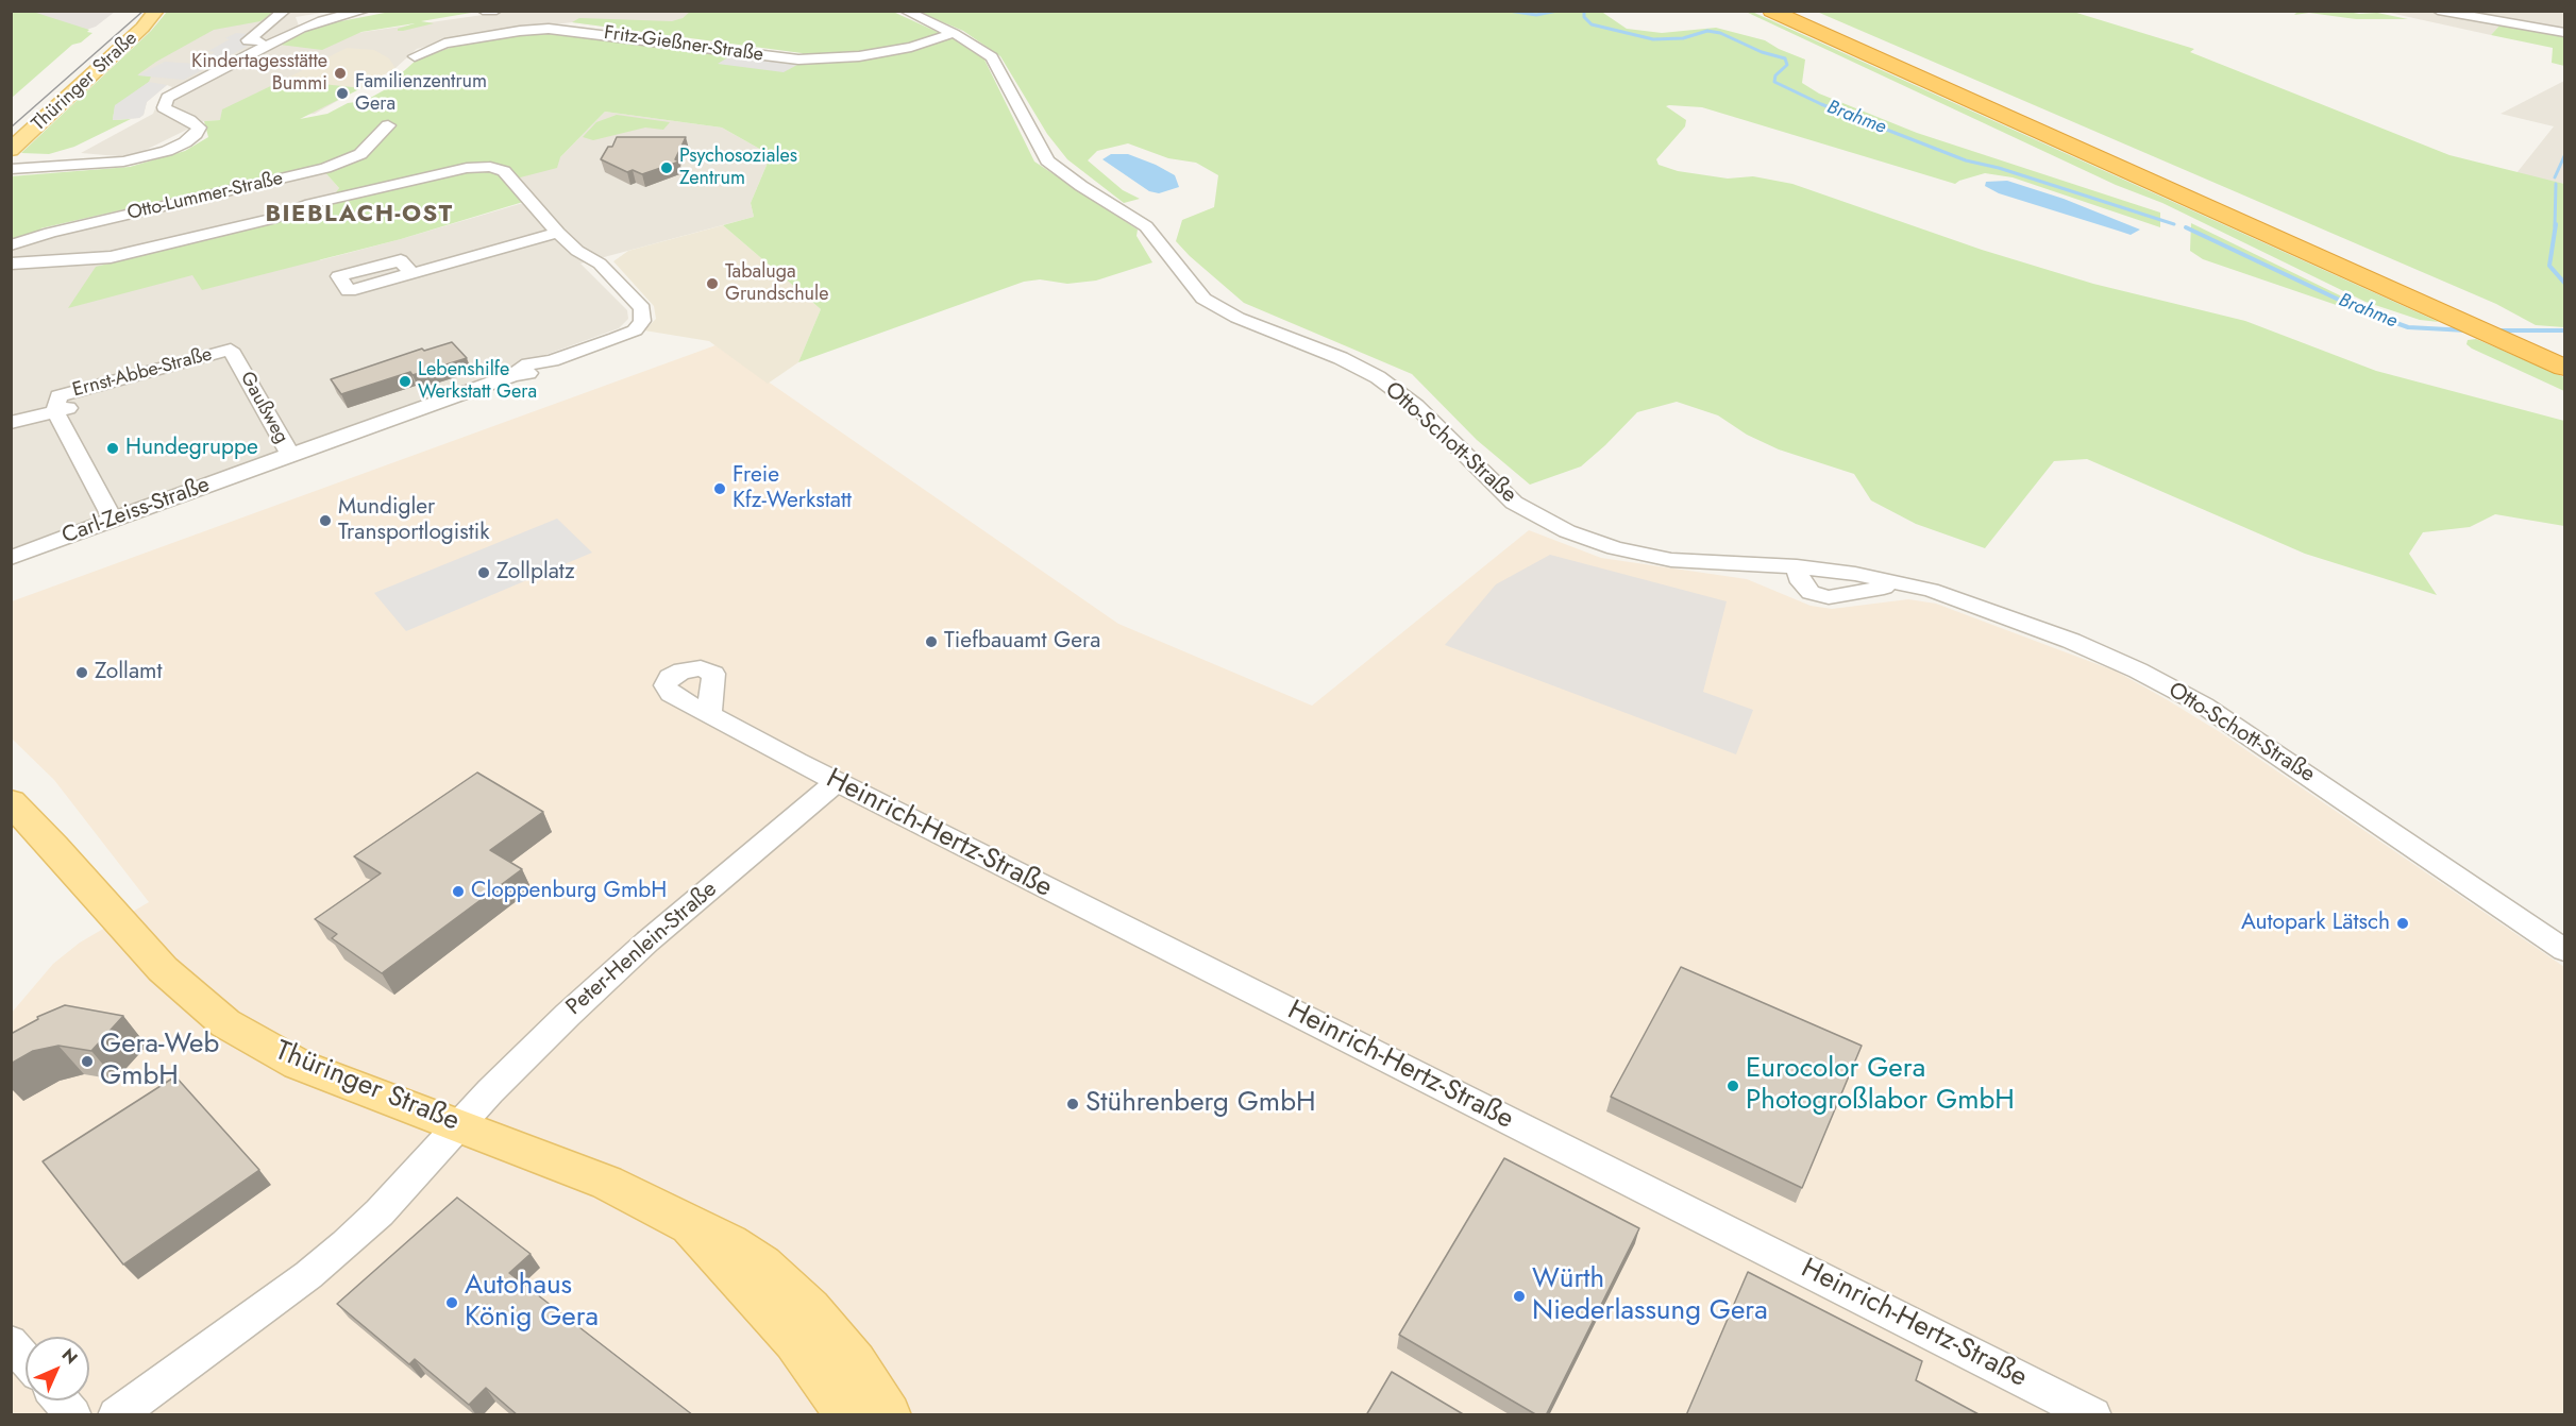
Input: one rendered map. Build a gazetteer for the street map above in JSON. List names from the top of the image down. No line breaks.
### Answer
{"streets":{"main road":["Thüringer Straße"],"street":["Fritz-Gießner-Straße","Otto-Lummer-Straße","Ernst-Abbe-Straße","Gaußweg","Otto-Schott-Straße","Carl-Zeiss-Straße","Heinrich-Hertz-Straße","Peter-Henlein-Straße"]},"crossings":[["Fritz-Gießner-Straße","Otto-Schott-Straße"],["Thüringer Straße","Peter-Henlein-Straße"],["Ernst-Abbe-Straße","Gaußweg"],["Gaußweg","Carl-Zeiss-Straße"],["Heinrich-Hertz-Straße","Peter-Henlein-Straße"]],"districts":["BIEBLACH-OST"],"water":["Brahme"],"places":["Kindertagesstätte Bummi","Familienzentrum Gera","Psychosoziales Zentrum","Tabaluga Grundschule","Lebenshilfe Werkstatt Gera","Hundegruppe","Freie Kfz-Werkstatt","Mundigler Transportlogistik","Zollplatz","Tiefbauamt Gera","Zollamt","Cloppenburg GmbH","Autopark Lätsch","Gera-Web GmbH","Eurocolor Gera Photogroßlabor GmbH","Stührenberg GmbH","Würth Niederlassung Gera","Autohaus König Gera"],"north":"top right"}
